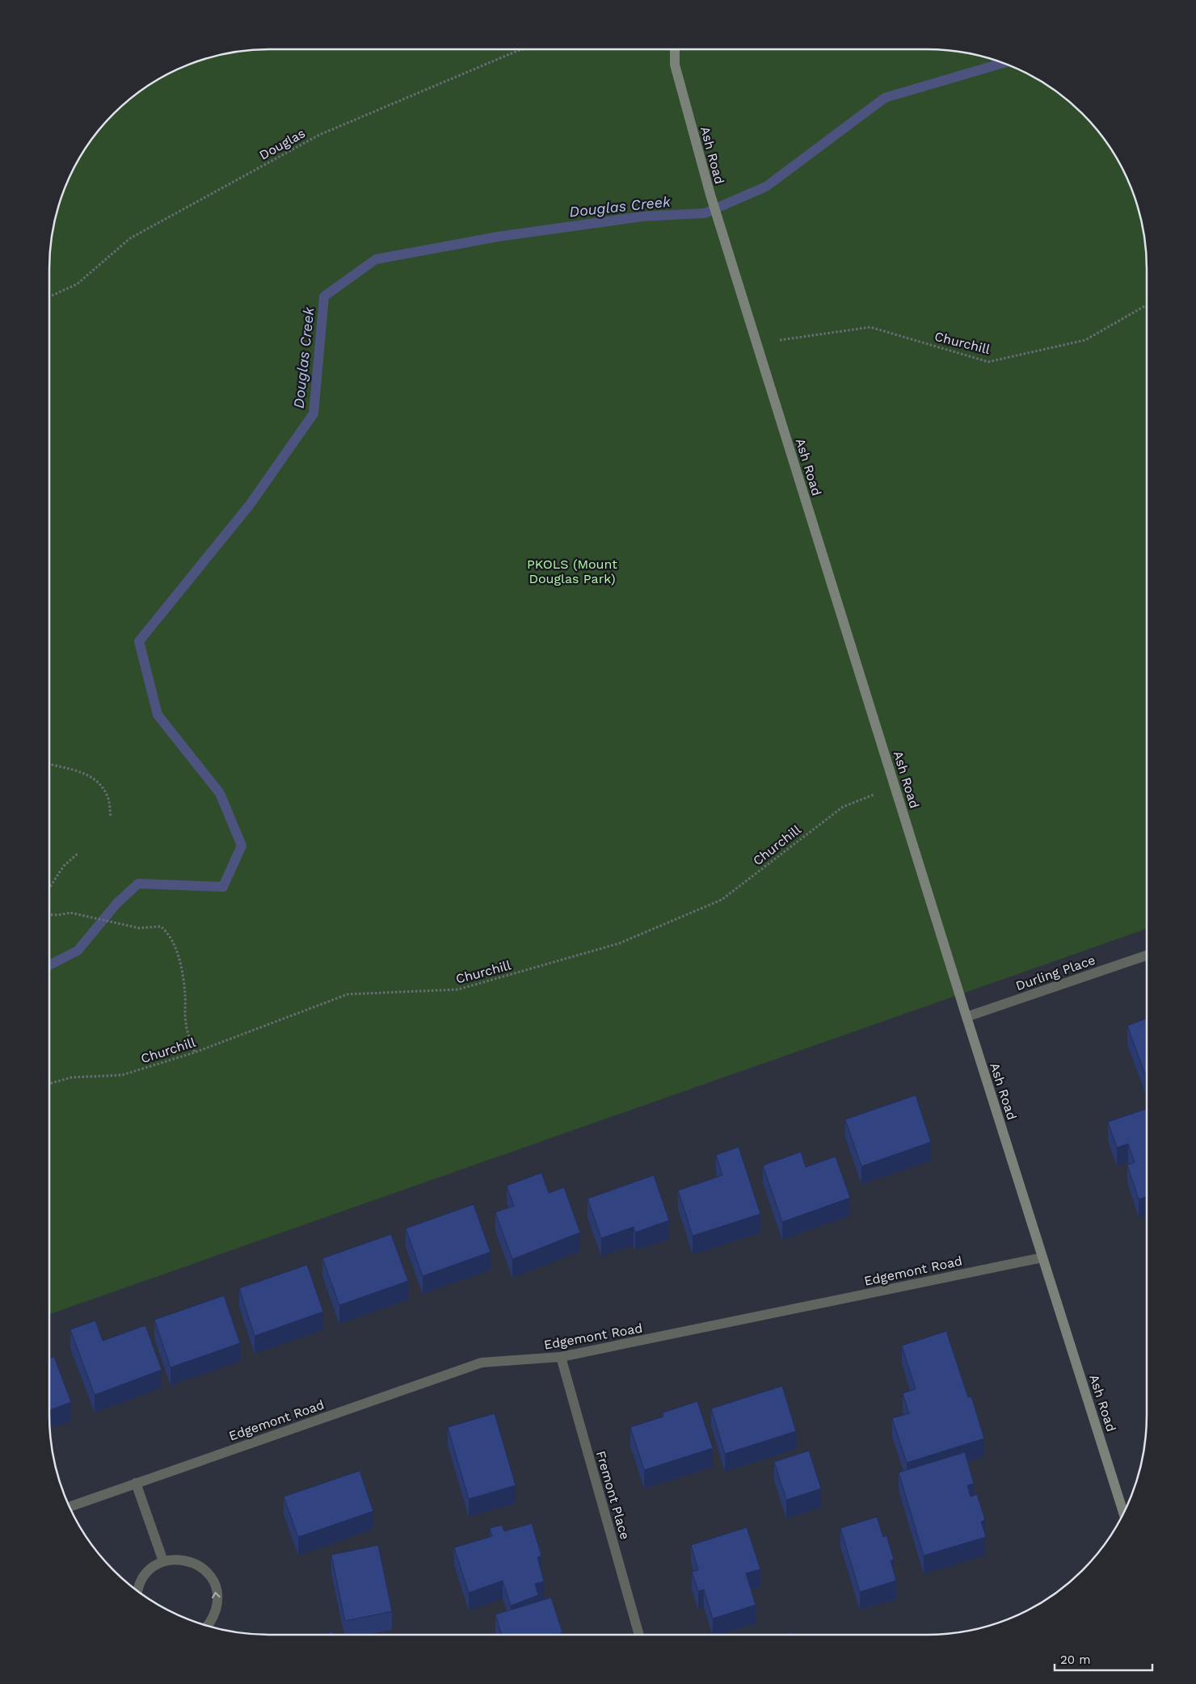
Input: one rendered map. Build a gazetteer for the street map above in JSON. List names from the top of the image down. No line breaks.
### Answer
{"streets":{"main road":["Ash Road"],"street":["Durling Place","Edgemont Road","Fremont Place"],"path":["Douglas","Churchill"]},"crossings":[["Ash Road","Churchill"],["Ash Road","Durling Place"],["Ash Road","Edgemont Road"],["Edgemont Road","Fremont Place"]],"water":["Douglas Creek"],"parks":["PKOLS (Mount Douglas Park)"],"scale_bar":"20 m"}
